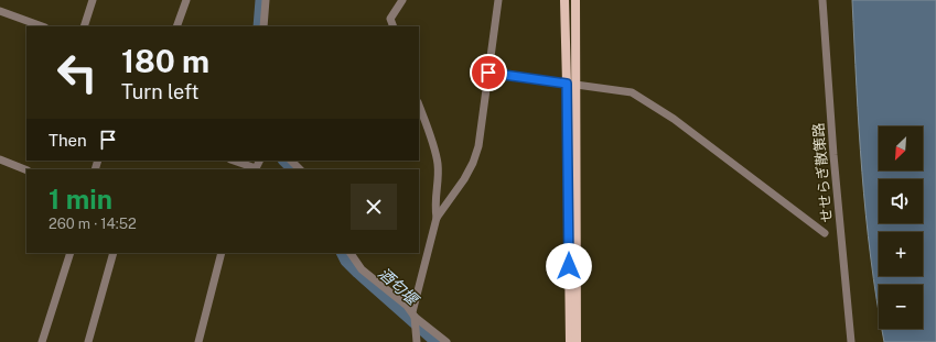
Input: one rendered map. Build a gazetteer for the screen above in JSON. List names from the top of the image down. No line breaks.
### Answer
{"streets":{"street":["せせらぎ散策路"]},"water":["酒匂堰"],"north":"bottom left","page":{"turn":["180 m","Turn left"],"then":"Then","map_buttons":["+","−"],"heading":["1 min","260 m · 14:52"]}}
